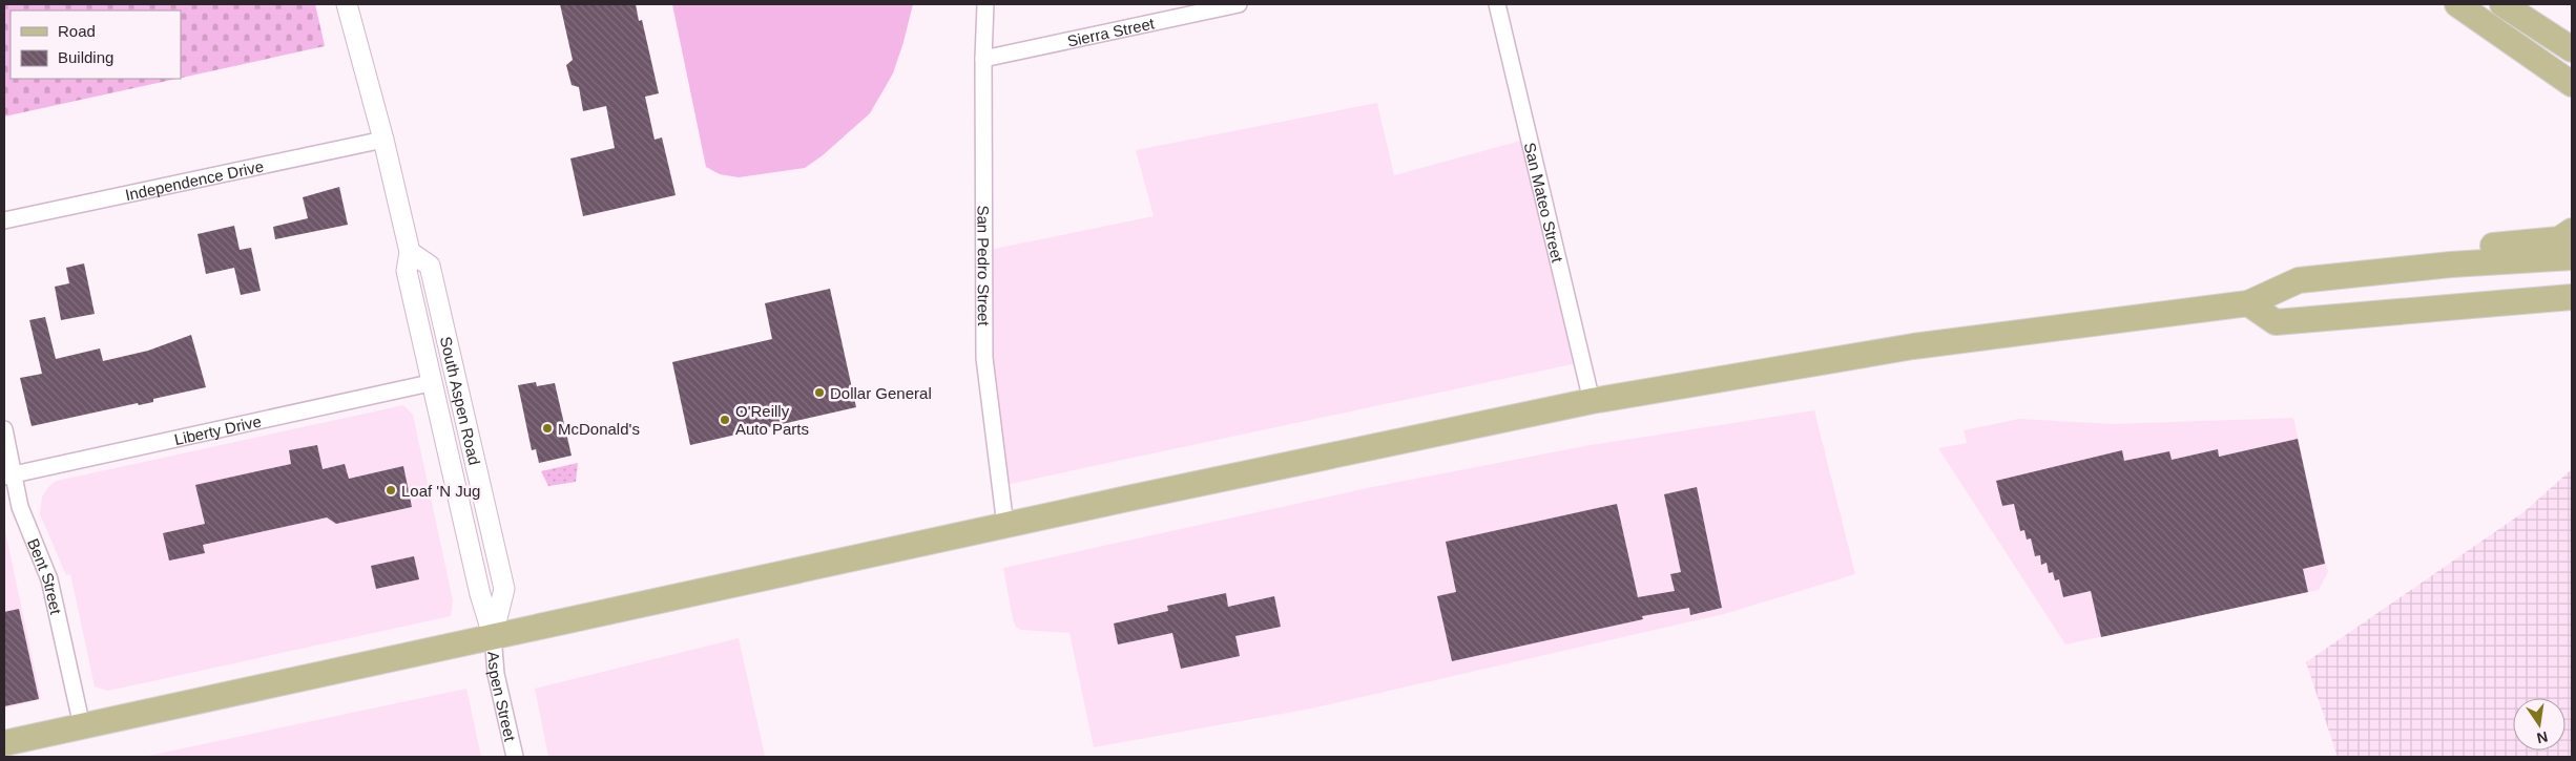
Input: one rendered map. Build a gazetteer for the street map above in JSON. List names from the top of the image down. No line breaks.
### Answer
{"streets":{"street":["Sierra Street","Independence Drive","San Mateo Street","San Pedro Street","South Aspen Road","Liberty Drive","Bent Street","Aspen Street"]},"crossings":[["Sierra Street","San Pedro Street"],["Independence Drive","South Aspen Road"],["South Aspen Road","Liberty Drive"],["South Aspen Road","Aspen Street"],["Liberty Drive","Bent Street"]],"places":["Dollar General","O'Reilly Auto Parts","McDonald's","Loaf 'N Jug"],"legend":["Road","Building"],"north":"bottom"}
